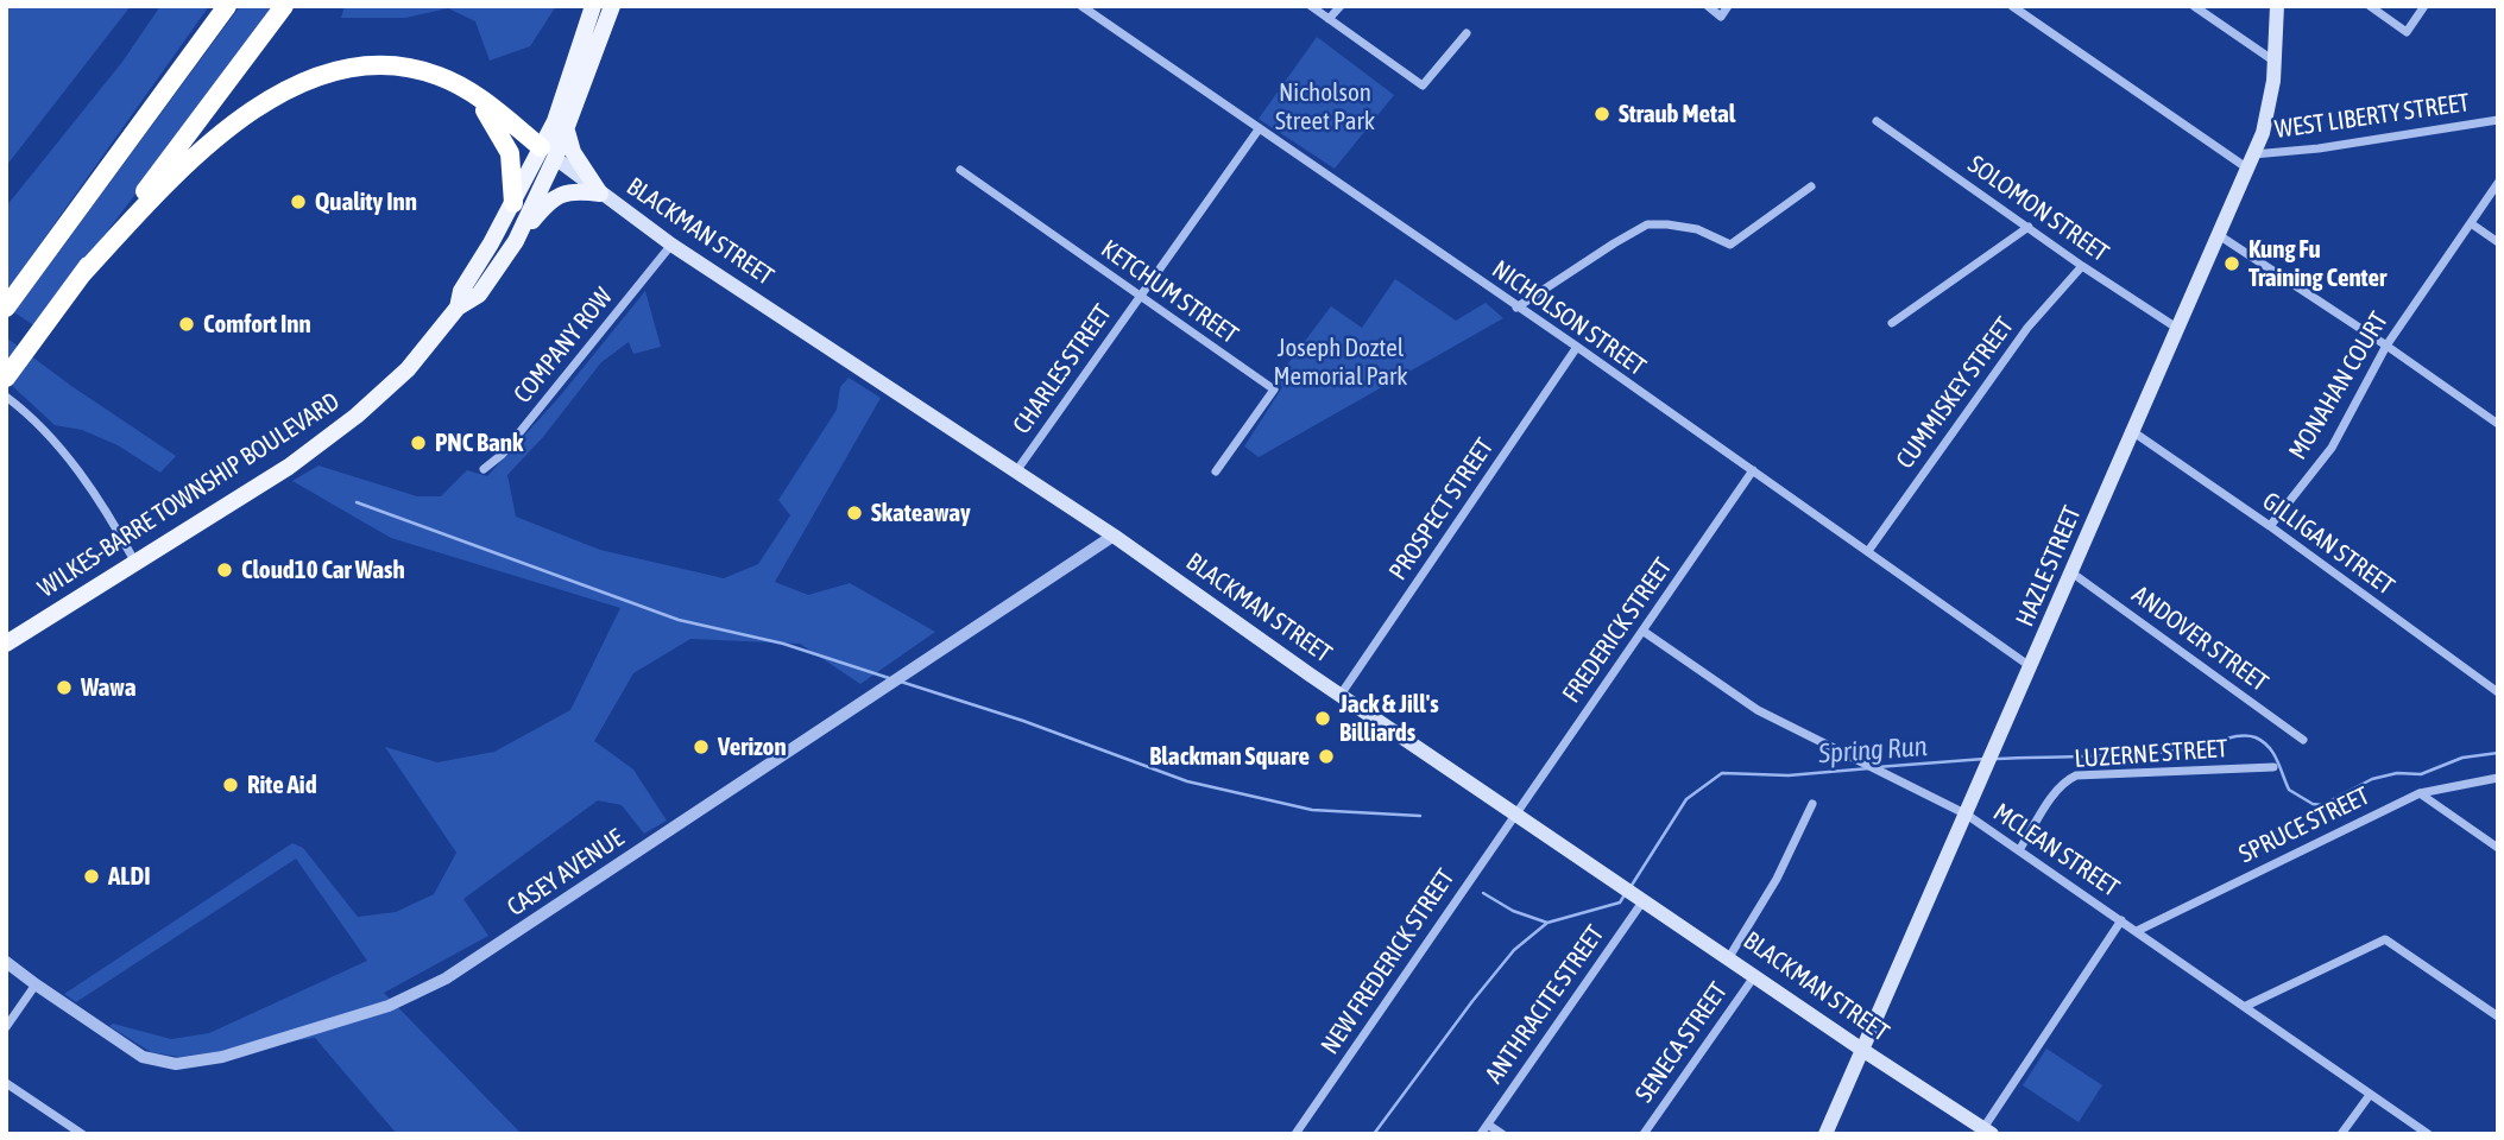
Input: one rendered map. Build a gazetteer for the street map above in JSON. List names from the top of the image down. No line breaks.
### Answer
{"streets":{"main road":["BLACKMAN STREET","WILKES-BARRE TOWNSHIP BOULEVARD","HAZLE STREET"],"street":["WEST LIBERTY STREET","SOLOMON STREET","KETCHUM STREET","NICHOLSON STREET","COMPANY ROW","CHARLES STREET","MONAHAN COURT","CUMMISKEY STREET","PROSPECT STREET","GILLIGAN STREET","FREDERICK STREET","ANDOVER STREET","LUZERNE STREET","SPRUCE STREET","MCLEAN STREET","CASEY AVENUE","NEW FREDERICK STREET","ANTHRACITE STREET","SENECA STREET"]},"crossings":[["WEST LIBERTY STREET","HAZLE STREET"],["SOLOMON STREET","CUMMISKEY STREET"],["SOLOMON STREET","HAZLE STREET"],["BLACKMAN STREET","COMPANY ROW"],["BLACKMAN STREET","CHARLES STREET"],["BLACKMAN STREET","WILKES-BARRE TOWNSHIP BOULEVARD"],["BLACKMAN STREET","PROSPECT STREET"],["BLACKMAN STREET","HAZLE STREET"],["BLACKMAN STREET","FREDERICK STREET"],["BLACKMAN STREET","CASEY AVENUE"],["BLACKMAN STREET","NEW FREDERICK STREET"],["BLACKMAN STREET","ANTHRACITE STREET"],["BLACKMAN STREET","SENECA STREET"],["KETCHUM STREET","CHARLES STREET"],["NICHOLSON STREET","CHARLES STREET"],["NICHOLSON STREET","CUMMISKEY STREET"],["NICHOLSON STREET","PROSPECT STREET"],["NICHOLSON STREET","HAZLE STREET"],["NICHOLSON STREET","FREDERICK STREET"],["MONAHAN COURT","GILLIGAN STREET"],["GILLIGAN STREET","HAZLE STREET"],["HAZLE STREET","ANDOVER STREET"],["HAZLE STREET","MCLEAN STREET"],["FREDERICK STREET","MCLEAN STREET"],["FREDERICK STREET","NEW FREDERICK STREET"],["LUZERNE STREET","MCLEAN STREET"],["SPRUCE STREET","MCLEAN STREET"]],"water":["Spring Run"],"parks":["Nicholson Street Park","Joseph Doztel Memorial Park"],"places":["Straub Metal","Quality Inn","Kung Fu Training Center","Comfort Inn","PNC Bank","Skateaway","Cloud10 Car Wash","Wawa","Jack & Jill's Billiards","Verizon","Blackman Square","Rite Aid","ALDI"]}
